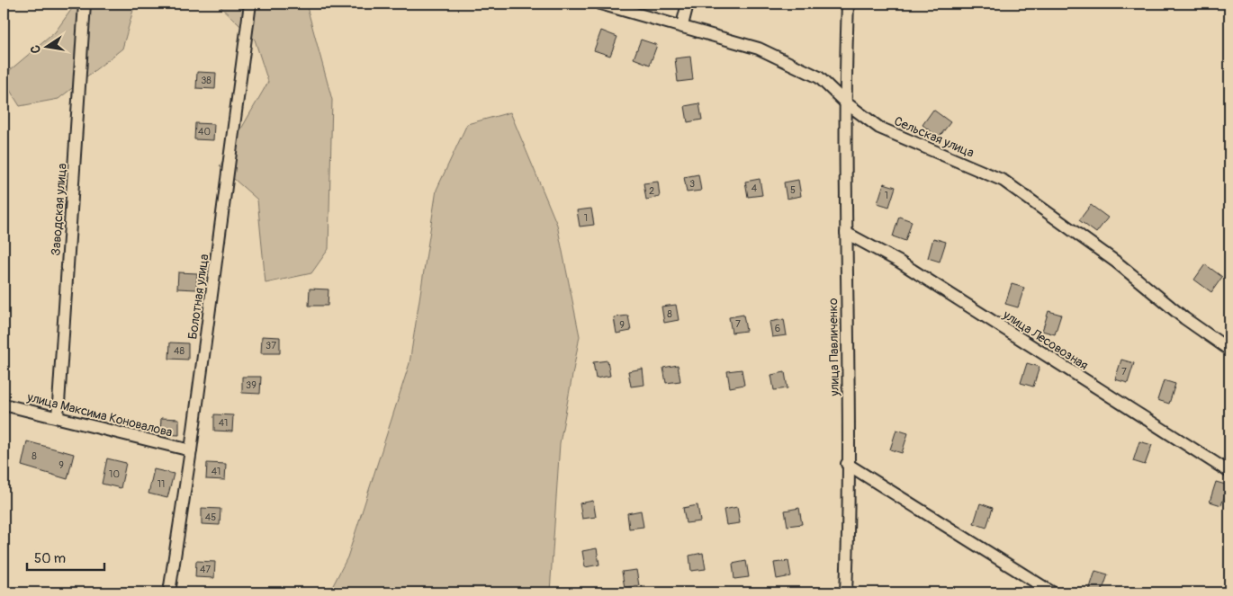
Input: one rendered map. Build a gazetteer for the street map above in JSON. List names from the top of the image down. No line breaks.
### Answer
{"streets":{"street":["Сельская улица","Заводская улица","Болотная улица","улица Лесовозная","улица Павличенко","улица Максима Коновалова"]},"crossings":[["Сельская улица","улица Павличенко"],["Заводская улица","улица Максима Коновалова"],["Болотная улица","улица Максима Коновалова"],["улица Лесовозная","улица Павличенко"]],"house_numbers":["38","40","3","4","5","2","1","1","8","7","9","6","37","48","7","39","41","8","9","41","10","11","45","47"],"scale_bar":"50 m","north":"left"}
